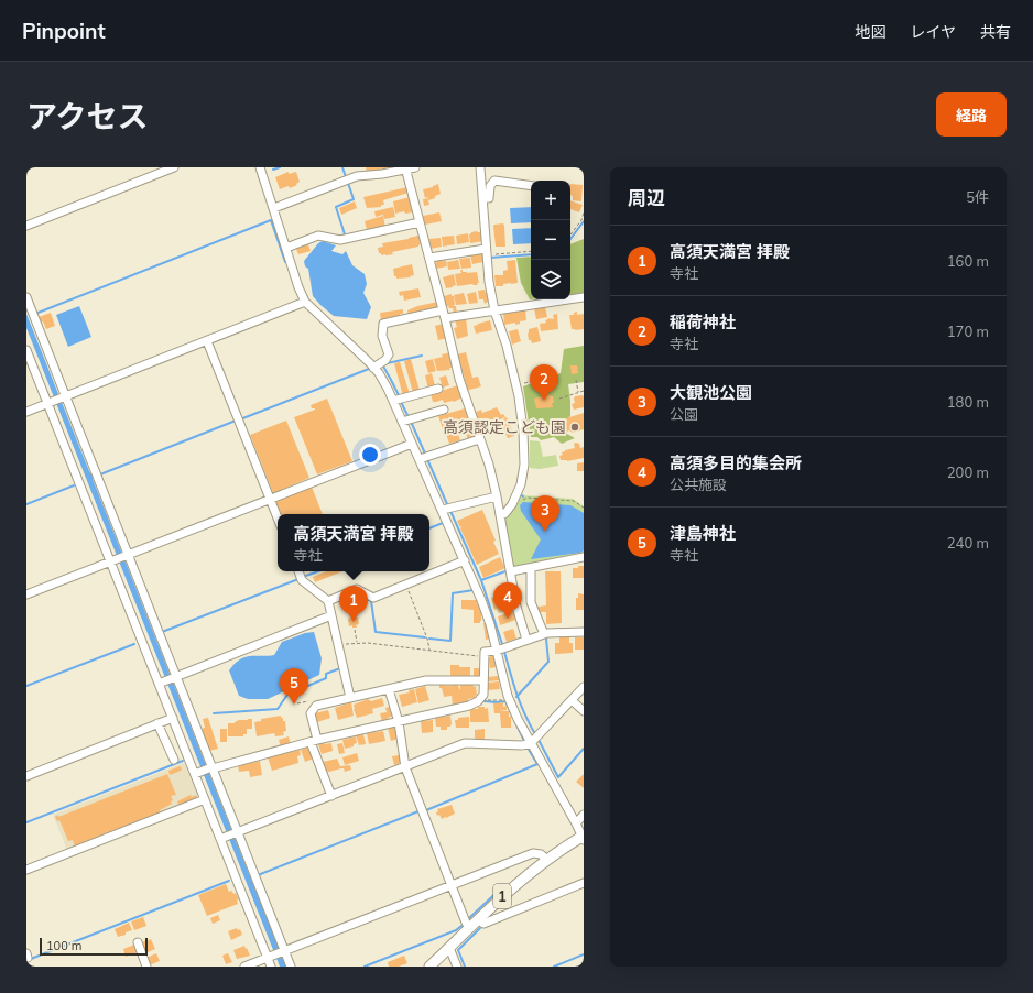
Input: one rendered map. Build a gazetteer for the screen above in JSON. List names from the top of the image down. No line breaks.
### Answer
{"streets":{"main road":["1"]},"places":["高須認定こども園"],"scale_bar":"100 m","page":{"header":"Pinpoint","nav":["地図","レイヤ","共有"],"title":"アクセス","buttons":"経路","heading":["周辺","5件"],"map_buttons":["+","−"],"list":[{"mark":"1","name":"高須天満宮 拝殿","note":"寺社","value":"160 m"},{"mark":"2","name":"稲荷神社","note":"寺社","value":"170 m"},{"mark":"3","name":"大観池公園","note":"公園","value":"180 m"},{"mark":"4","name":"高須多目的集会所","note":"公共施設","value":"200 m"},{"mark":"5","name":"津島神社","note":"寺社","value":"240 m"}],"pins":["2","3","4","1","5"],"popup":["高須天満宮 拝殿","寺社"],"scale":"100 m"}}
